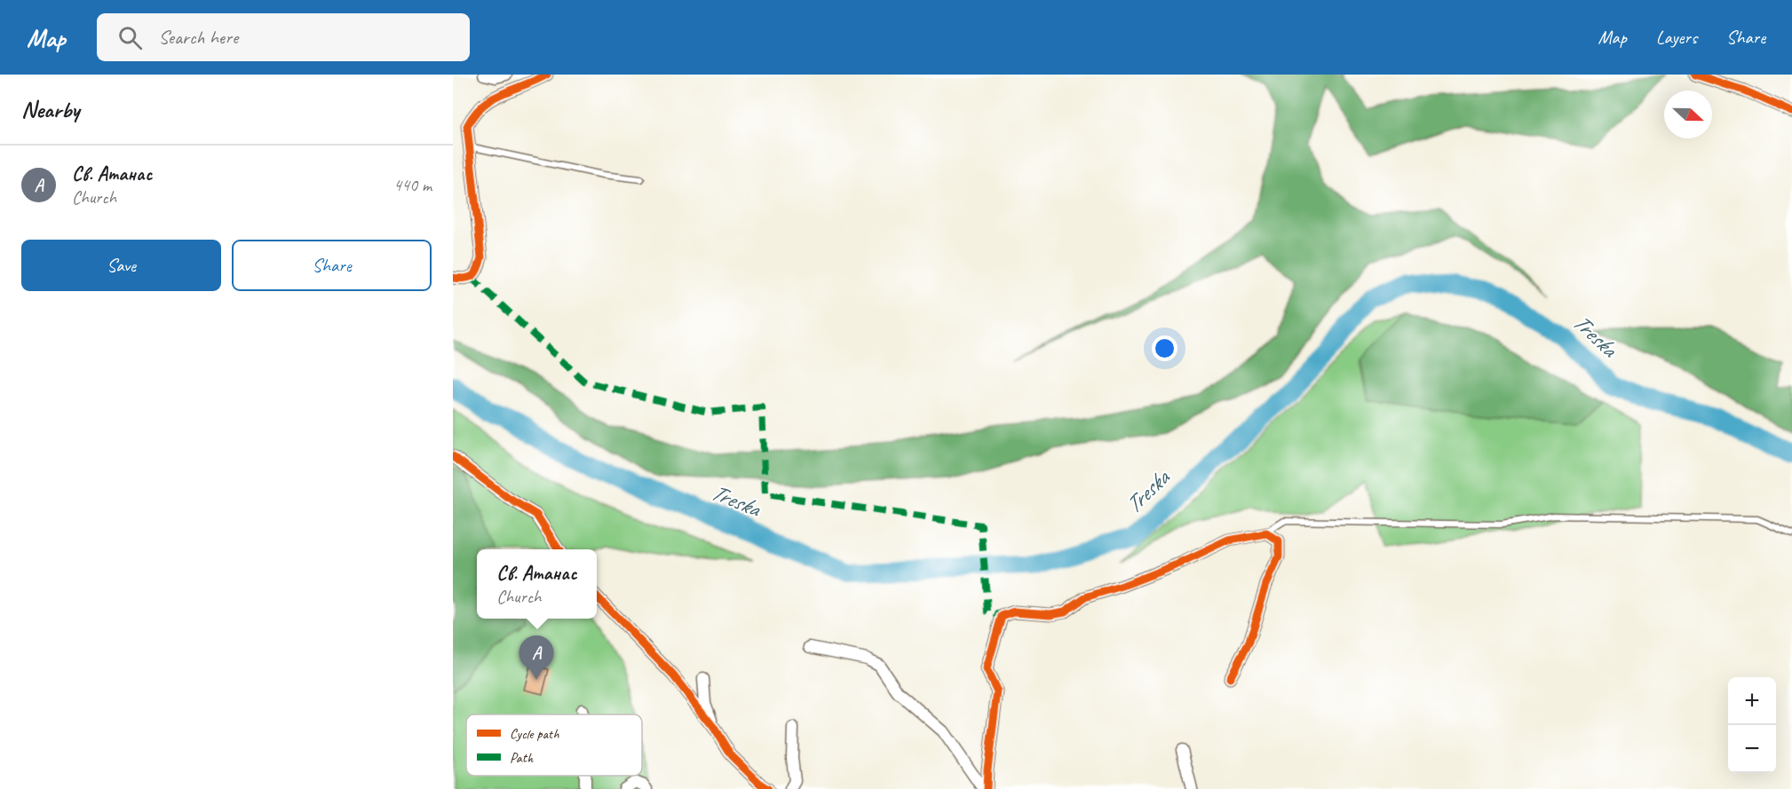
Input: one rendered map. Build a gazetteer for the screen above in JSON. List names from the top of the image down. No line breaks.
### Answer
{"water":["Treska"],"legend":["Cycle path","Path"],"north":"right","page":{"header":"Map","search":"Search here","nav":["Map","Layers","Share"],"heading":"Nearby","list":[{"mark":"A","name":"Св. Атанас","note":"Church","value":"440 m"}],"buttons":["Save","Share"],"popup":["Св. Атанас","Church"],"pins":"A","map_buttons":["+","−"]}}
